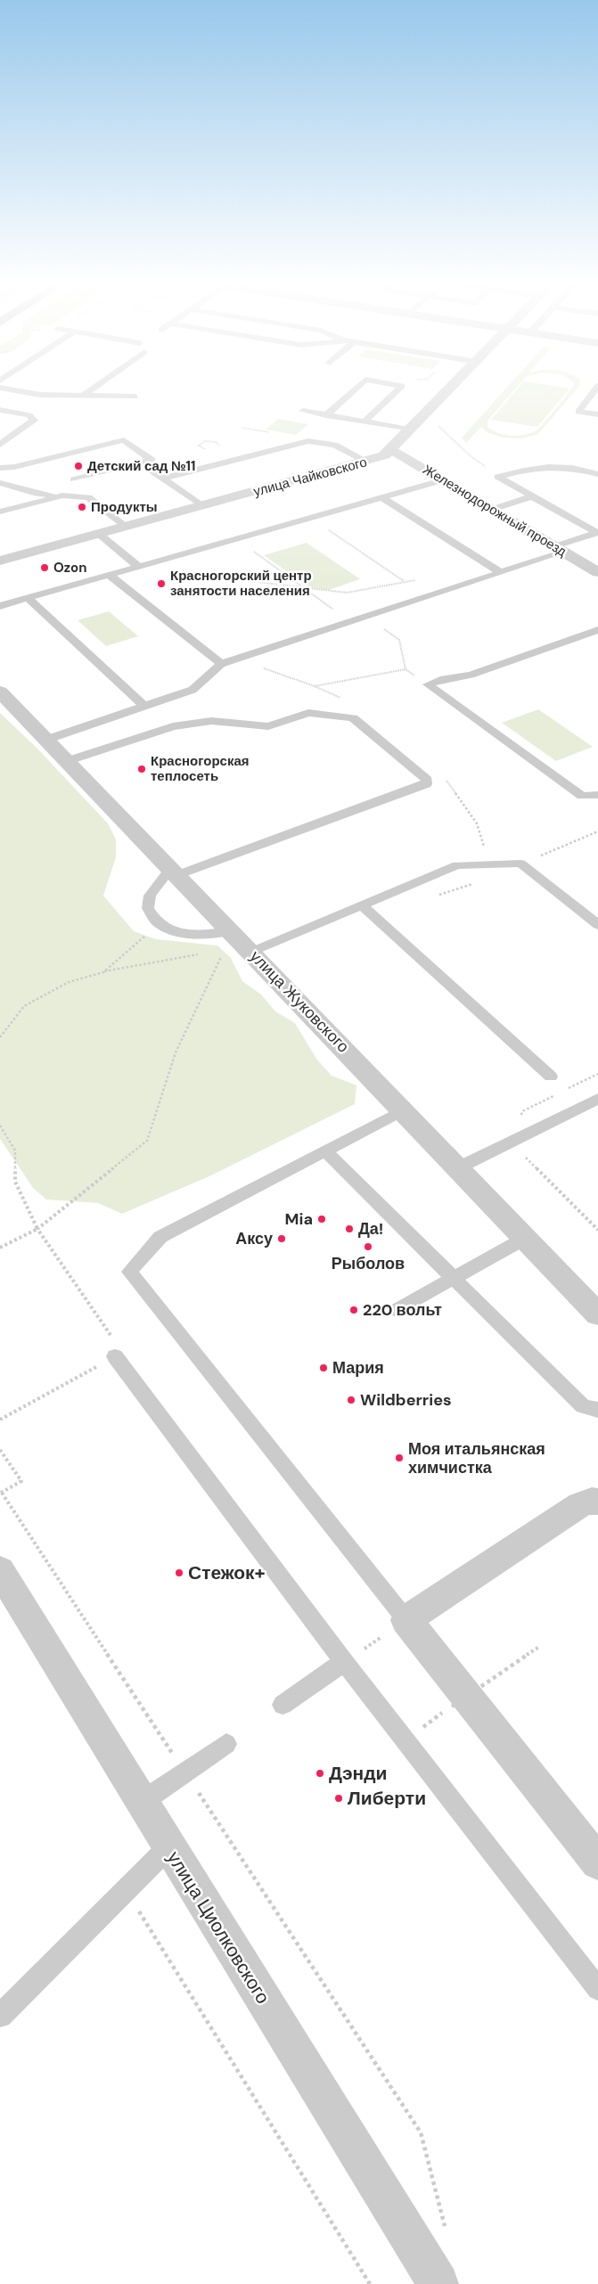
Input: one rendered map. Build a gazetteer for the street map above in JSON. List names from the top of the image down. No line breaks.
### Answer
{"streets":{"street":["улица Чайковского","Железнодорожный проезд","улица Жуковского","улица Циолковского"]},"crossings":[["улица Чайковского","Железнодорожный проезд"]],"places":["Детский сад №11","Продукты","Ozon","Красногорский центр занятости населения","Красногорская теплосеть","Mia","Да!","Аксу","Рыболов","220 вольт","Мария","Wildberries","Моя итальянская химчистка","Стежок+","Дэнди","Либерти"]}
